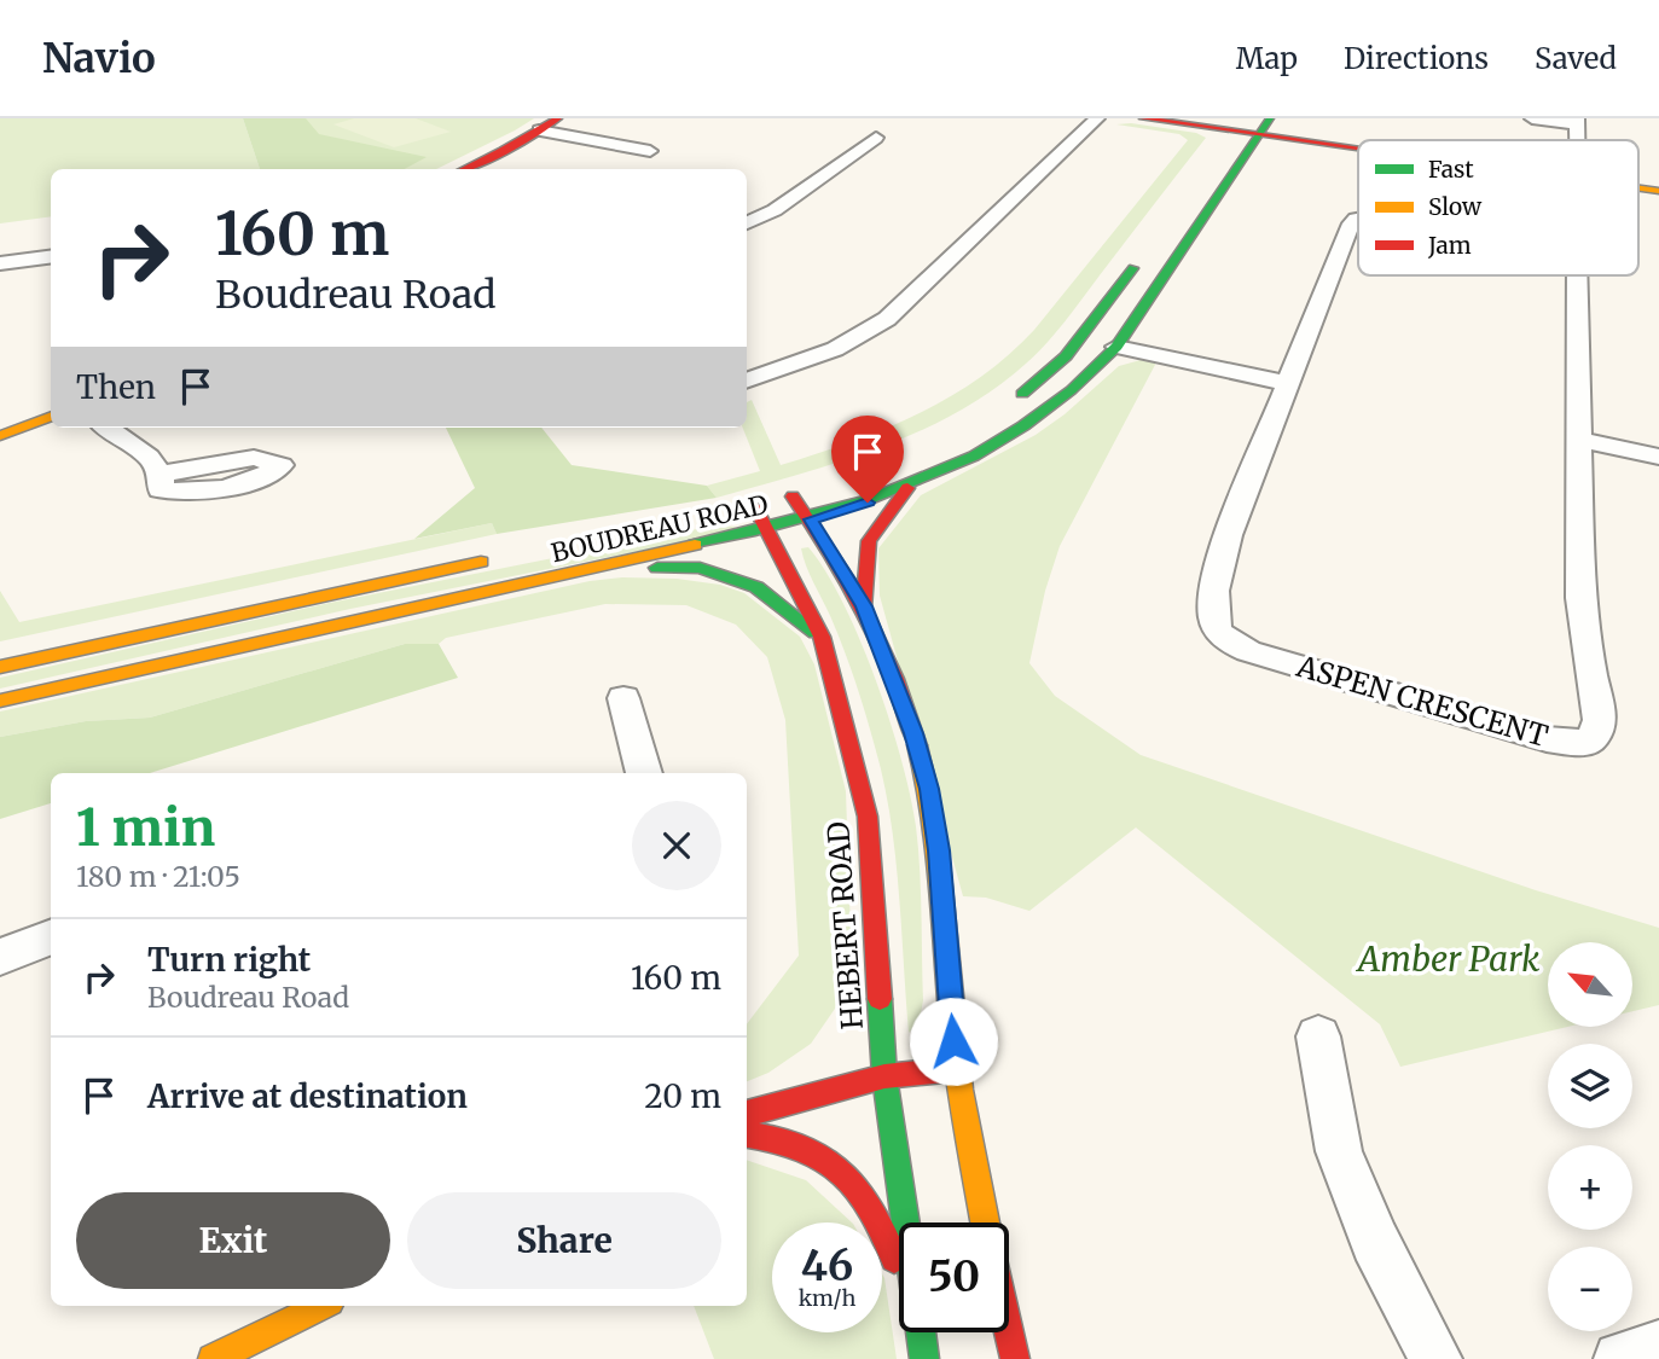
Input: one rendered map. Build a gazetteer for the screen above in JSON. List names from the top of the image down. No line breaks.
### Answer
{"streets":{"main road":["BOUDREAU ROAD","HEBERT ROAD"],"street":["ASPEN CRESCENT"]},"crossings":[["BOUDREAU ROAD","HEBERT ROAD"]],"parks":["Amber Park"],"legend":["Fast","Slow","Jam"],"north":"top left","page":{"header":"Navio","nav":["Map","Directions","Saved"],"turn":["160 m","Boudreau Road"],"then":"Then","heading":["1 min","180 m · 21:05"],"list":[{"name":"Turn right","note":"Boudreau Road","value":"160 m"},{"name":"Arrive at destination","value":"20 m"}],"map_buttons":["+","−"],"buttons":["Exit","Share"],"speed":"46 km/h","limit":"50"}}
